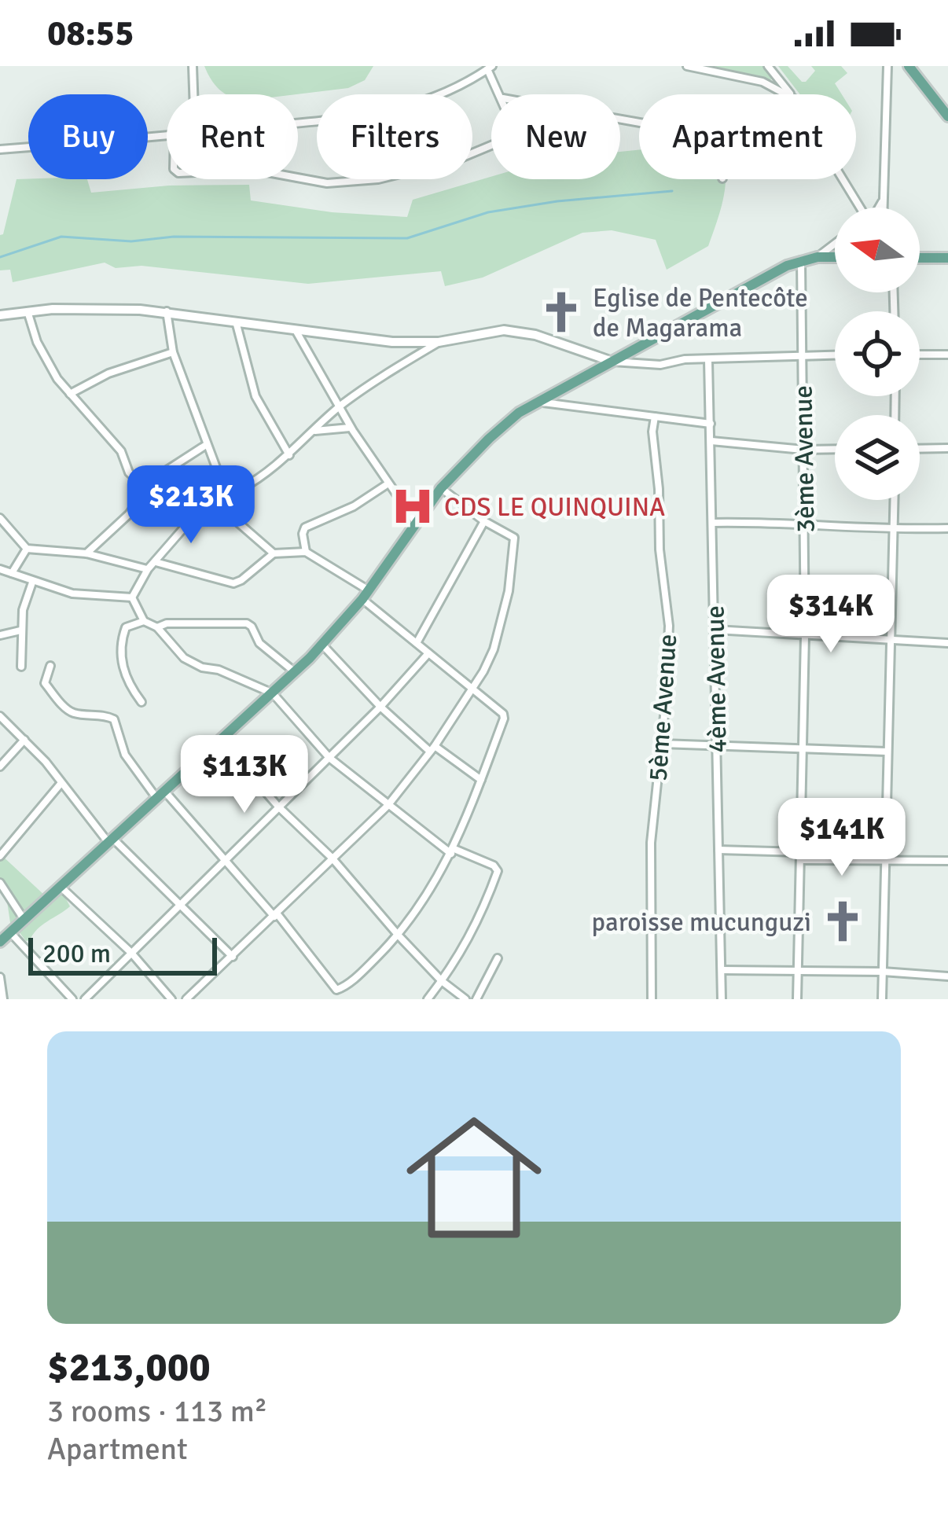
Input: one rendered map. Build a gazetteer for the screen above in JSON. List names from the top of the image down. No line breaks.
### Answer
{"streets":{"street":["3ème Avenue","4ème Avenue","5ème Avenue"]},"places":{"church":["Eglise de Pentecôte de Magarama","paroisse mucunguzi"],"hospital":["CDS LE QUINQUINA"]},"scale_bar":"200 m","north":"left","page":{"status":"08:55","chip":["Buy","Rent","Filters","New","Apartment"],"price":["$213K","$314K","$113K","$141K"],"scale":"200 m","list":[{"name":"$213,000","note":"3 rooms · 113 m² · Apartment"}]}}
